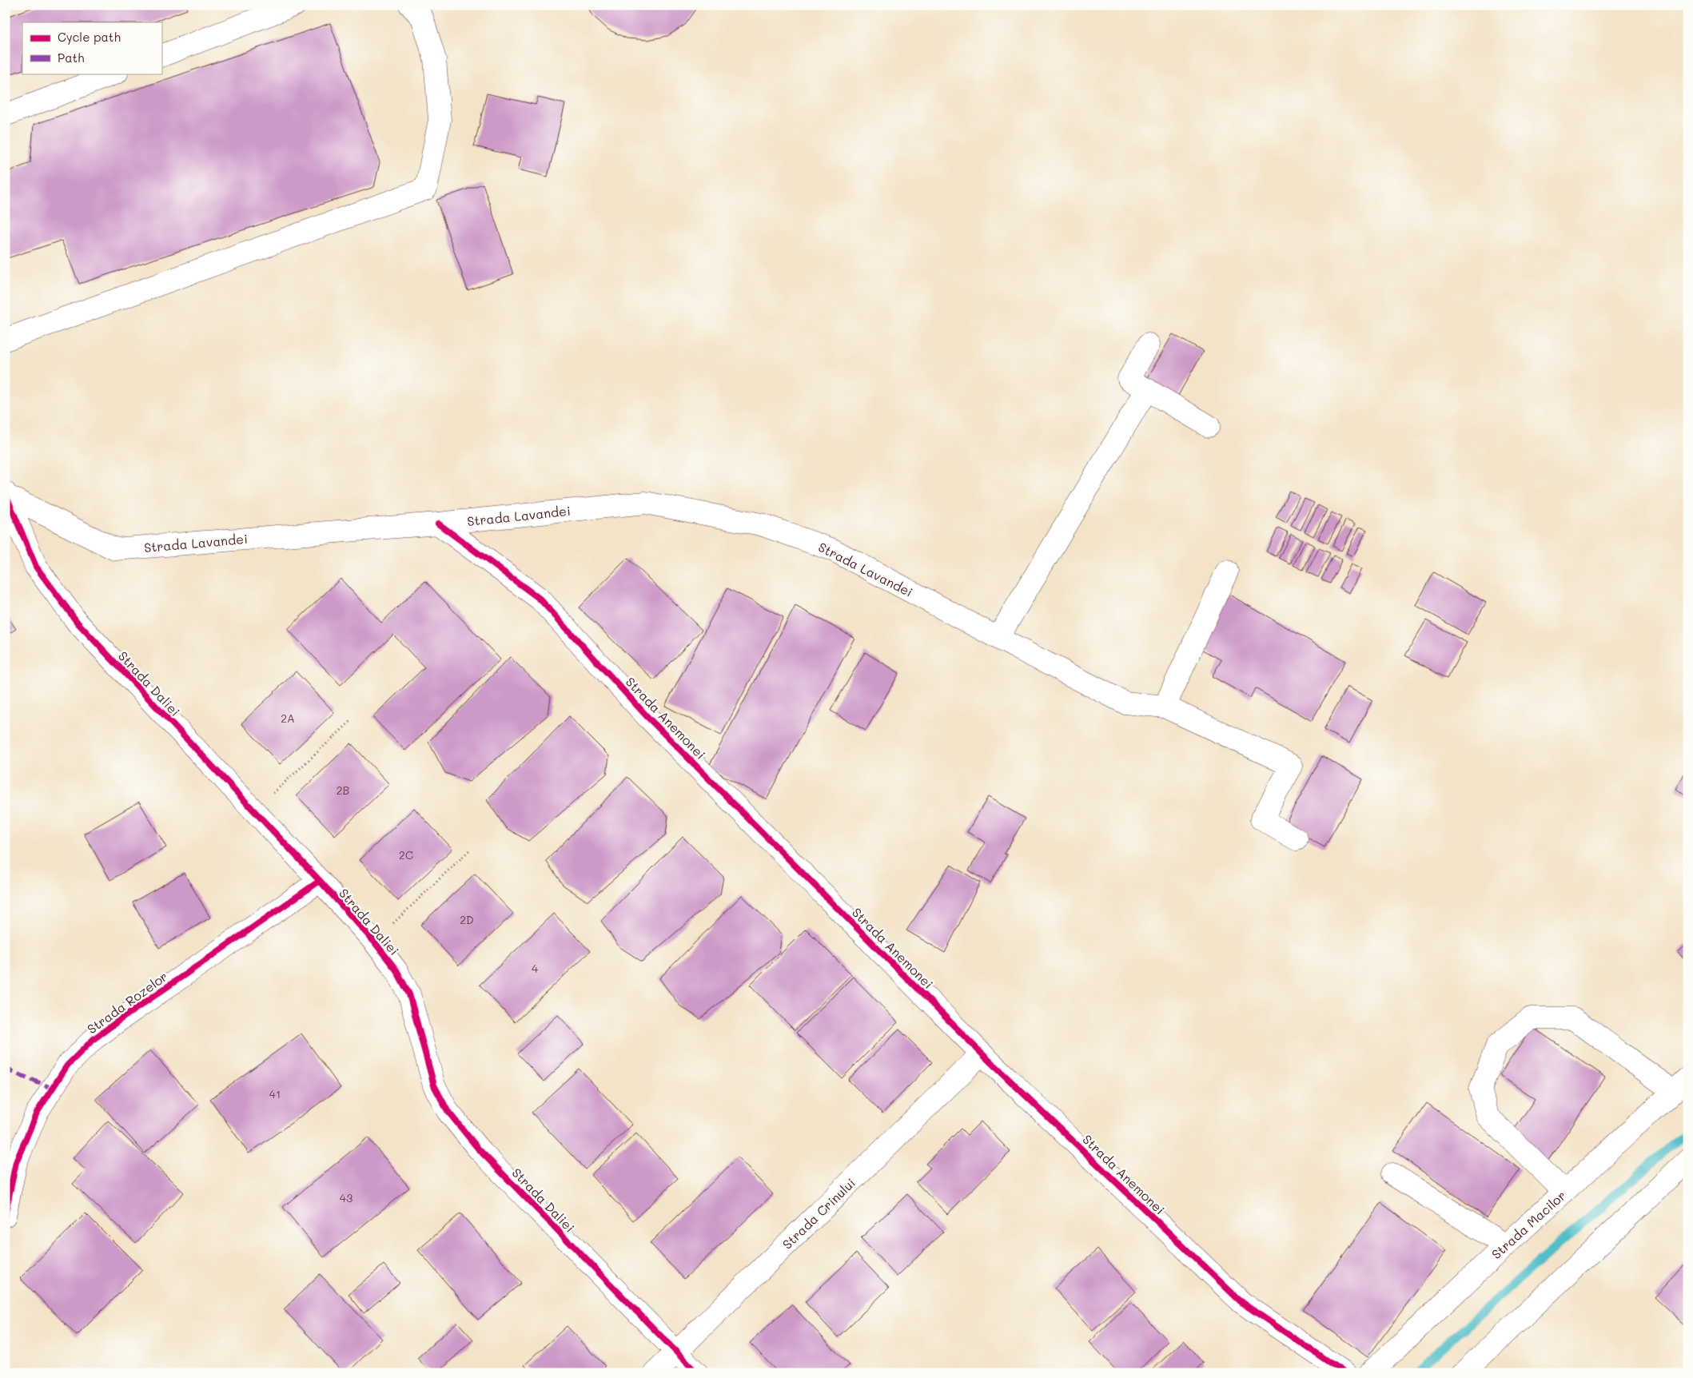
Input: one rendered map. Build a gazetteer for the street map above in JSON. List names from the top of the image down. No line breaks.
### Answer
{"streets":{"street":["Strada Lavandei","Strada Daliei","Strada Anemonei","Strada Rozelor","Strada Crinului","Strada Macilor"]},"crossings":[["Strada Lavandei","Strada Daliei"],["Strada Lavandei","Strada Anemonei"],["Strada Daliei","Strada Rozelor"],["Strada Daliei","Strada Crinului"],["Strada Anemonei","Strada Crinului"]],"house_numbers":["2A","2B","2C","2D","4","41","43"],"legend":["Cycle path","Path"]}
